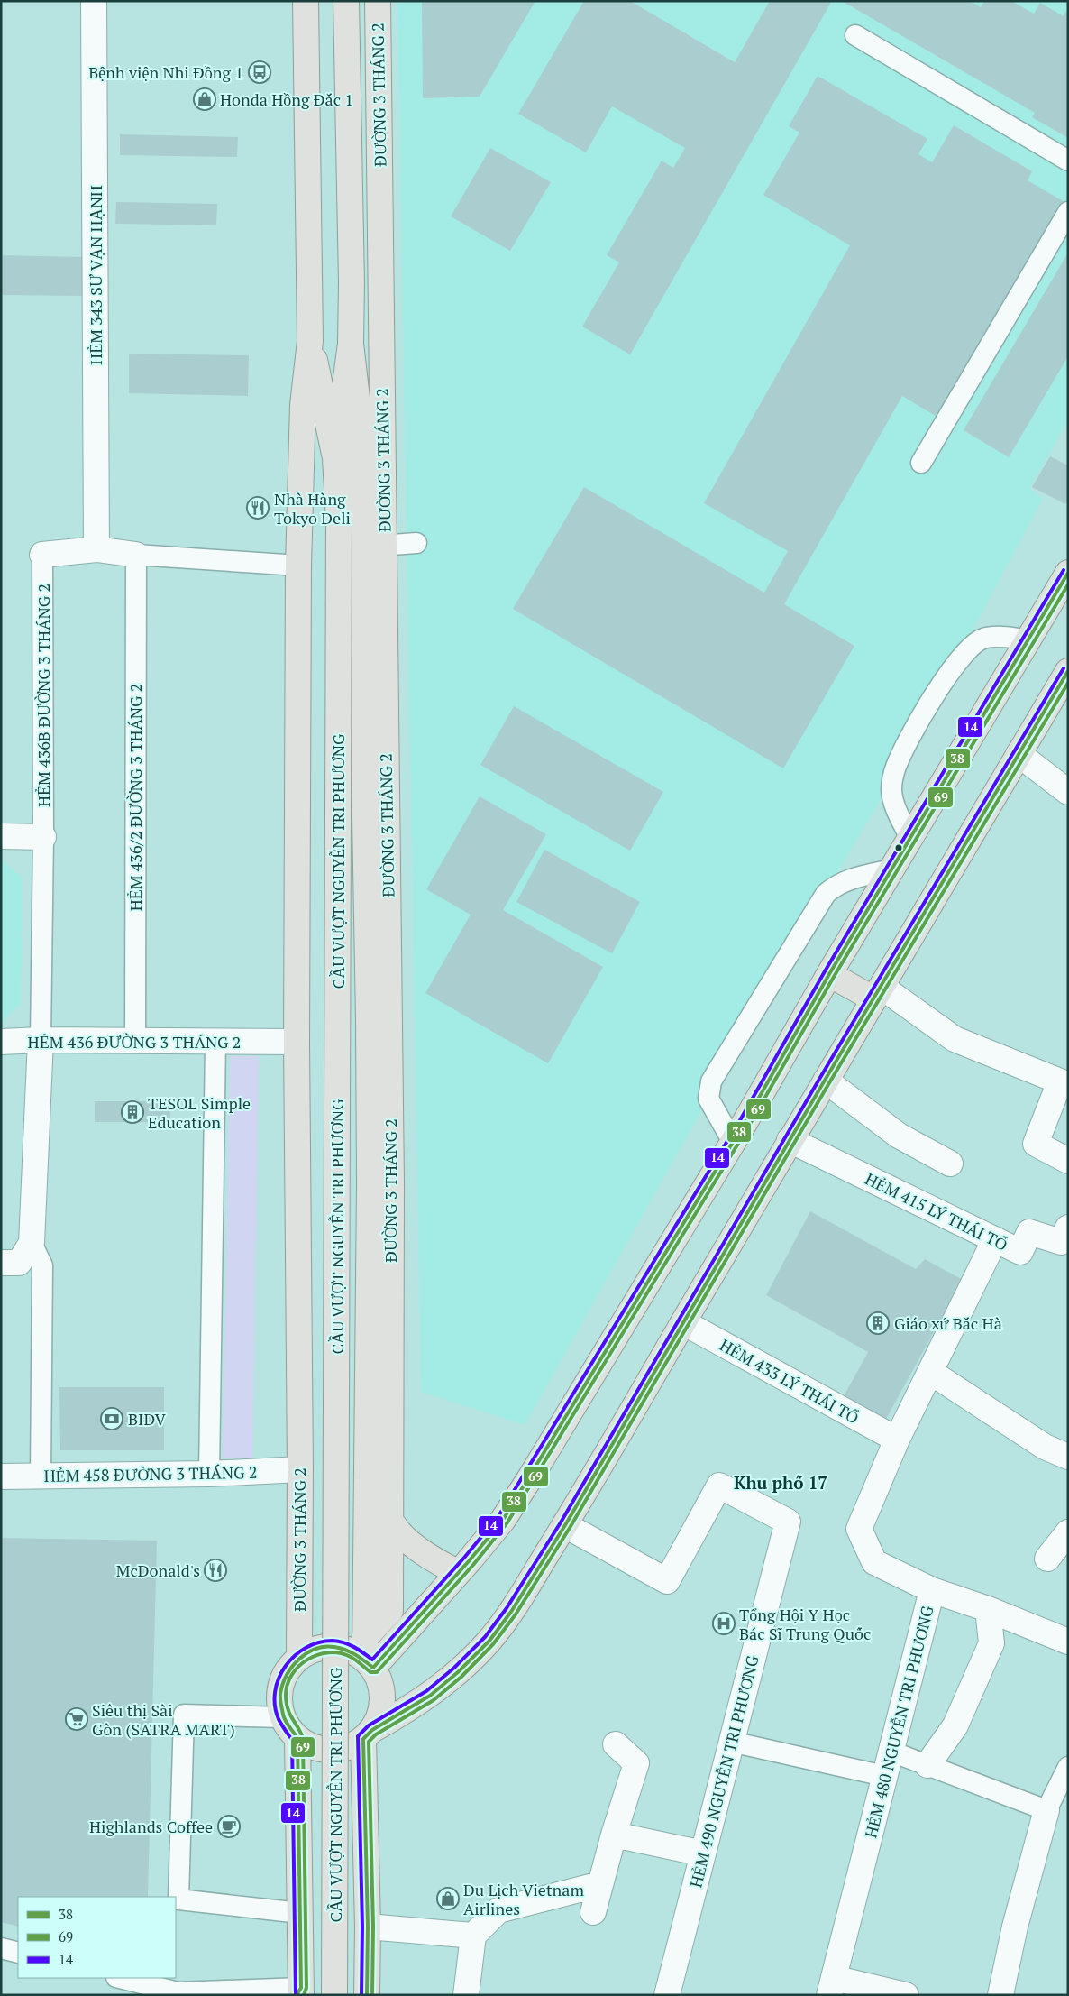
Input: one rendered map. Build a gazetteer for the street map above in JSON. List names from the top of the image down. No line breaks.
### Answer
{"streets":{"main road":["ĐƯỜNG 3 THÁNG 2","CẦU VƯỢT NGUYỄN TRI PHƯƠNG"],"street":["HẺM 343 SƯ VẠN HẠNH","HẺM 436 ĐƯỜNG 3 THÁNG 2","HẺM 415 LÝ THÁI TỔ","HẺM 433 LÝ THÁI TỔ","HẺM 458 ĐƯỜNG 3 THÁNG 2","HẺM 480 NGUYỄN TRI PHƯƠNG","HẺM 490 NGUYỄN TRI PHƯƠNG"],"lane":["HẺM 436B ĐƯỜNG 3 THÁNG 2","HẺM 436/2 ĐƯỜNG 3 THÁNG 2"]},"crossings":[["ĐƯỜNG 3 THÁNG 2","CẦU VƯỢT NGUYỄN TRI PHƯƠNG"],["ĐƯỜNG 3 THÁNG 2","HẺM 436 ĐƯỜNG 3 THÁNG 2"],["ĐƯỜNG 3 THÁNG 2","HẺM 458 ĐƯỜNG 3 THÁNG 2"],["HẺM 436B ĐƯỜNG 3 THÁNG 2","HẺM 436 ĐƯỜNG 3 THÁNG 2"],["HẺM 436/2 ĐƯỜNG 3 THÁNG 2","HẺM 436 ĐƯỜNG 3 THÁNG 2"]],"districts":["Khu phố 17"],"places":{"bus stop":["Bệnh viện Nhi Đồng 1"],"shop":["Honda Hồng Đắc 1","Du Lịch Vietnam Airlines"],"restaurant":["Nhà Hàng Tokyo Deli","McDonald's"],"building":["TESOL Simple Education","Giáo xứ Bắc Hà"],"bank":["BIDV"],"hospital":["Tổng Hội Y Học Bác Sĩ Trung Quốc"],"supermarket":["Siêu thị Sài Gòn (SATRA MART)"],"cafe":["Highlands Coffee"]},"lines":["transit line 14","transit line 38","transit line 69"],"legend":["38","69","14"]}
